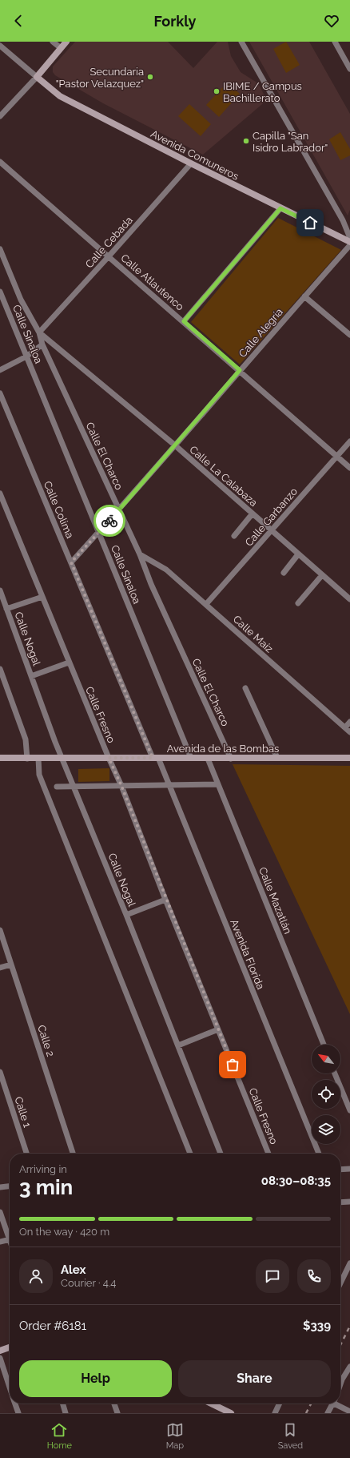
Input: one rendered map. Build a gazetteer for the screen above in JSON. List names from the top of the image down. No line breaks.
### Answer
{"streets":{"main road":["Avenida Comuneros","Avenida de las Bombas"],"street":["Calle Cebada","Calle Atlautenco","Calle Alegría","Calle Sinaloa","Calle El Charco","Calle La Calabaza","Calle Colima","Calle Garbanzo","Calle Maíz","Calle Nogal","Calle Fresno","Calle Mazatlán","Avenida Florida","Calle 2","Calle 1"]},"crossings":[["Avenida Comuneros","Calle Cebada"],["Calle Cebada","Calle Atlautenco"],["Calle Cebada","Calle El Charco"],["Calle Cebada","Calle La Calabaza"],["Calle Atlautenco","Calle Alegría"],["Calle Atlautenco","Calle Garbanzo"],["Calle Alegría","Calle Sinaloa"],["Calle Alegría","Calle El Charco"],["Calle Alegría","Calle La Calabaza"],["Calle Alegría","Calle Colima"],["Calle Sinaloa","Avenida de las Bombas"],["Calle El Charco","Calle La Calabaza"],["Calle El Charco","Calle Maíz"],["Calle El Charco","Avenida de las Bombas"],["Calle La Calabaza","Calle Garbanzo"],["Calle Colima","Avenida de las Bombas"],["Calle Colima","Avenida Florida"],["Calle Garbanzo","Calle Maíz"],["Calle Nogal","Calle Fresno"],["Calle Nogal","Avenida de las Bombas"],["Calle Fresno","Avenida de las Bombas"],["Avenida de las Bombas","Calle Mazatlán"],["Avenida de las Bombas","Avenida Florida"]],"places":["Secundaria \"Pastor Velazquez\"","IBIME / Campus Bachillerato","Capilla \"San Isidro Labrador\""],"north":"top left","page":{"header":"Forkly","heading":["3 min","Arriving in","08:30–08:35"],"panel":["Alex","Courier · 4.4","Order #6181","$339"],"bar":"On the way · 420 m","buttons":["Help","Share"],"tabs":["Home","Map","Saved"]}}
